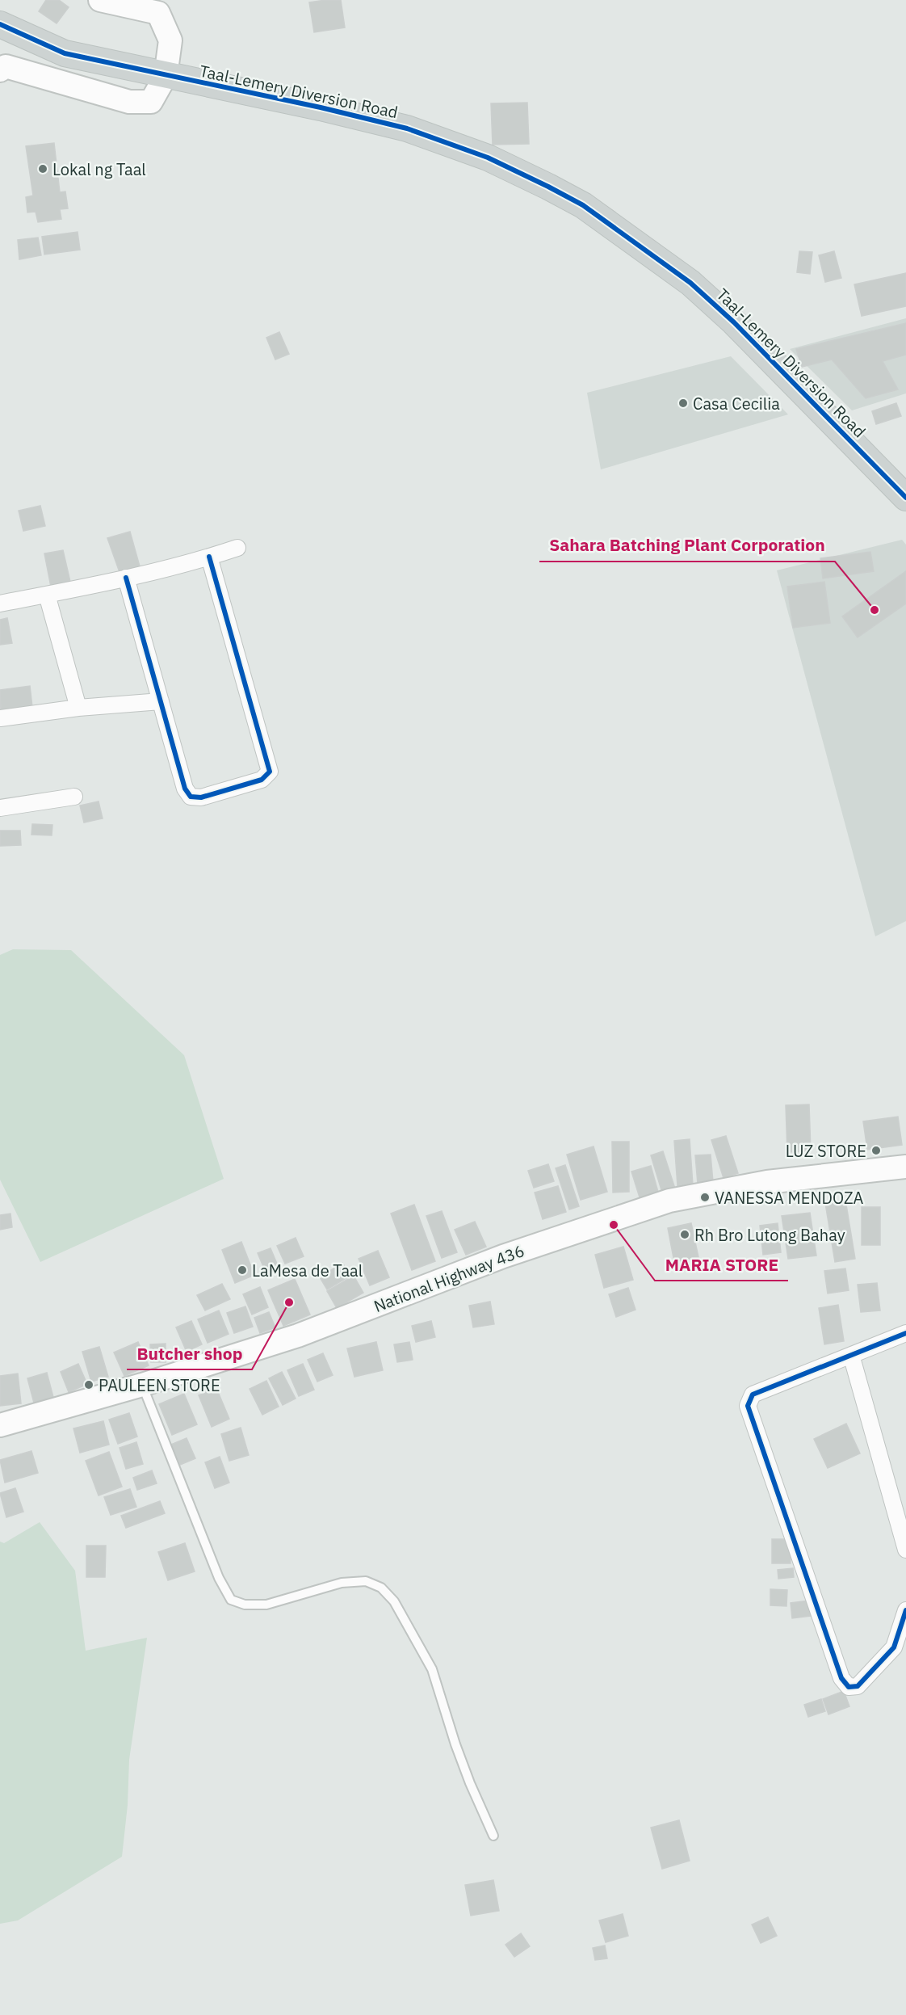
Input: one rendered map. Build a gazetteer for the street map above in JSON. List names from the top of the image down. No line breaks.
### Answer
{"streets":{"main road":["Taal-Lemery Diversion Road","National Highway 436"]},"places":["Lokal ng Taal","Casa Cecilia","Sahara Batching Plant Corporation","LUZ STORE","VANESSA MENDOZA","MARIA STORE","Rh Bro Lutong Bahay","LaMesa de Taal","Butcher shop","PAULEEN STORE"]}
